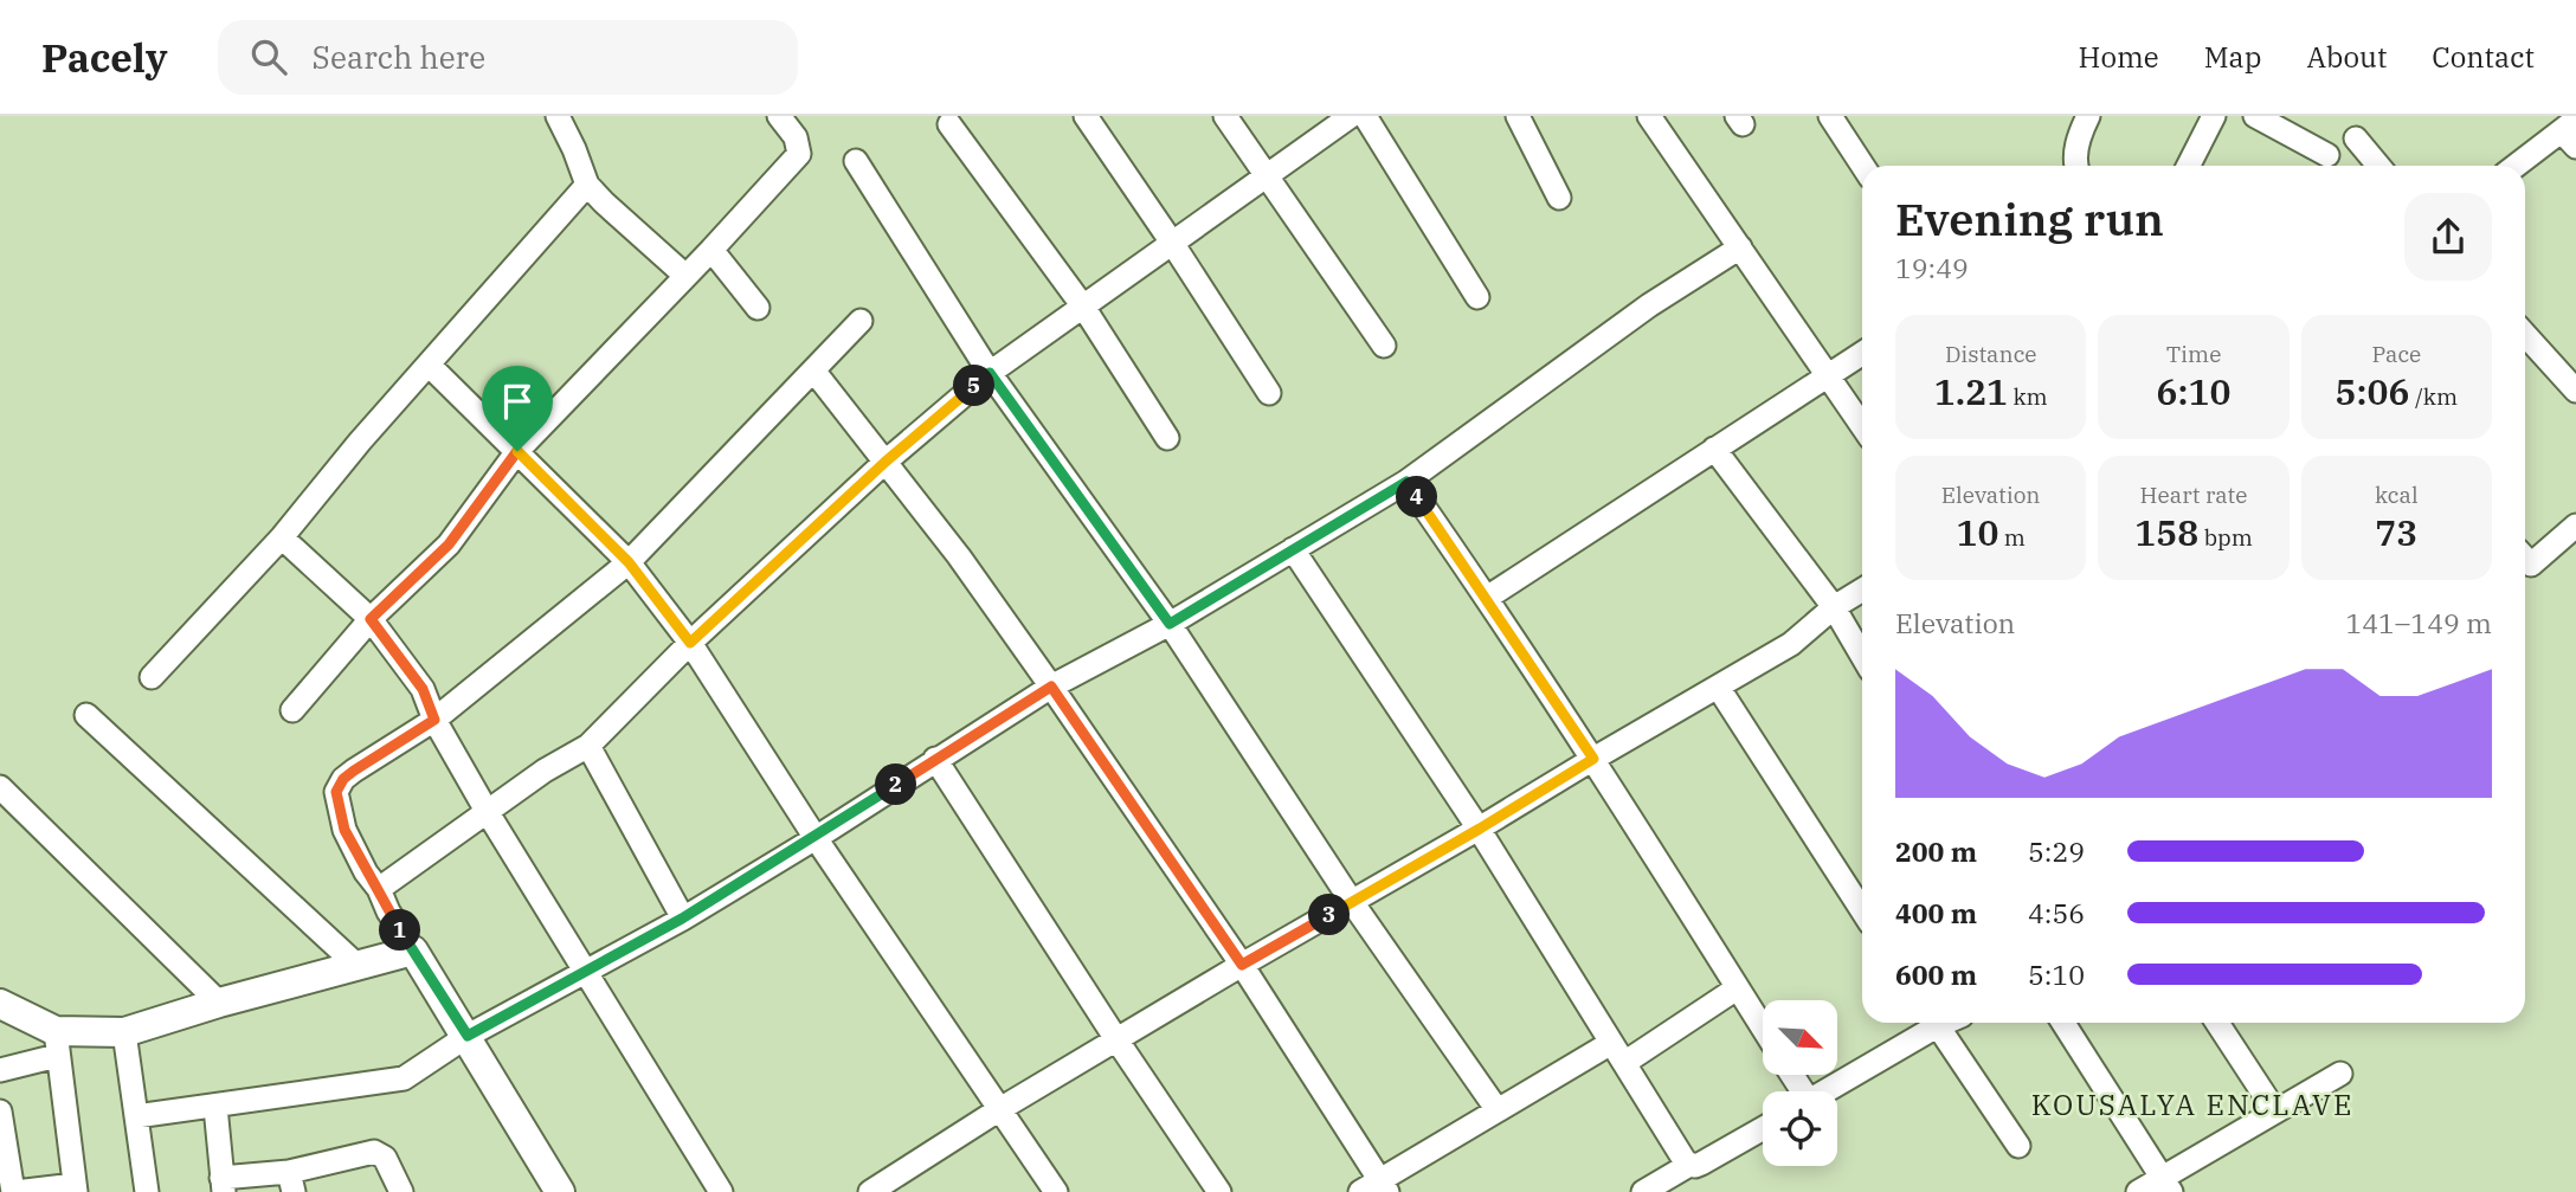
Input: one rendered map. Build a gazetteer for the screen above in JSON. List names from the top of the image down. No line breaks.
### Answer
{"districts":["KOUSALYA ENCLAVE"],"north":"bottom right","page":{"header":"Pacely","search":"Search here","nav":["Home","Map","About","Contact"],"heading":["Evening run","19:49"],"stats":[["Distance","1.21 km"],["Time","6:10"],["Pace","5:06 /km"],["Elevation","10 m"],["Heart rate","158 bpm"],["kcal","73"]],"pins":["5","4","2","3","1"],"chart":["Elevation","141–149 m"],"list":[{"name":"200 m","note":"5:29"},{"name":"400 m","note":"4:56"},{"name":"600 m","note":"5:10"}]}}
